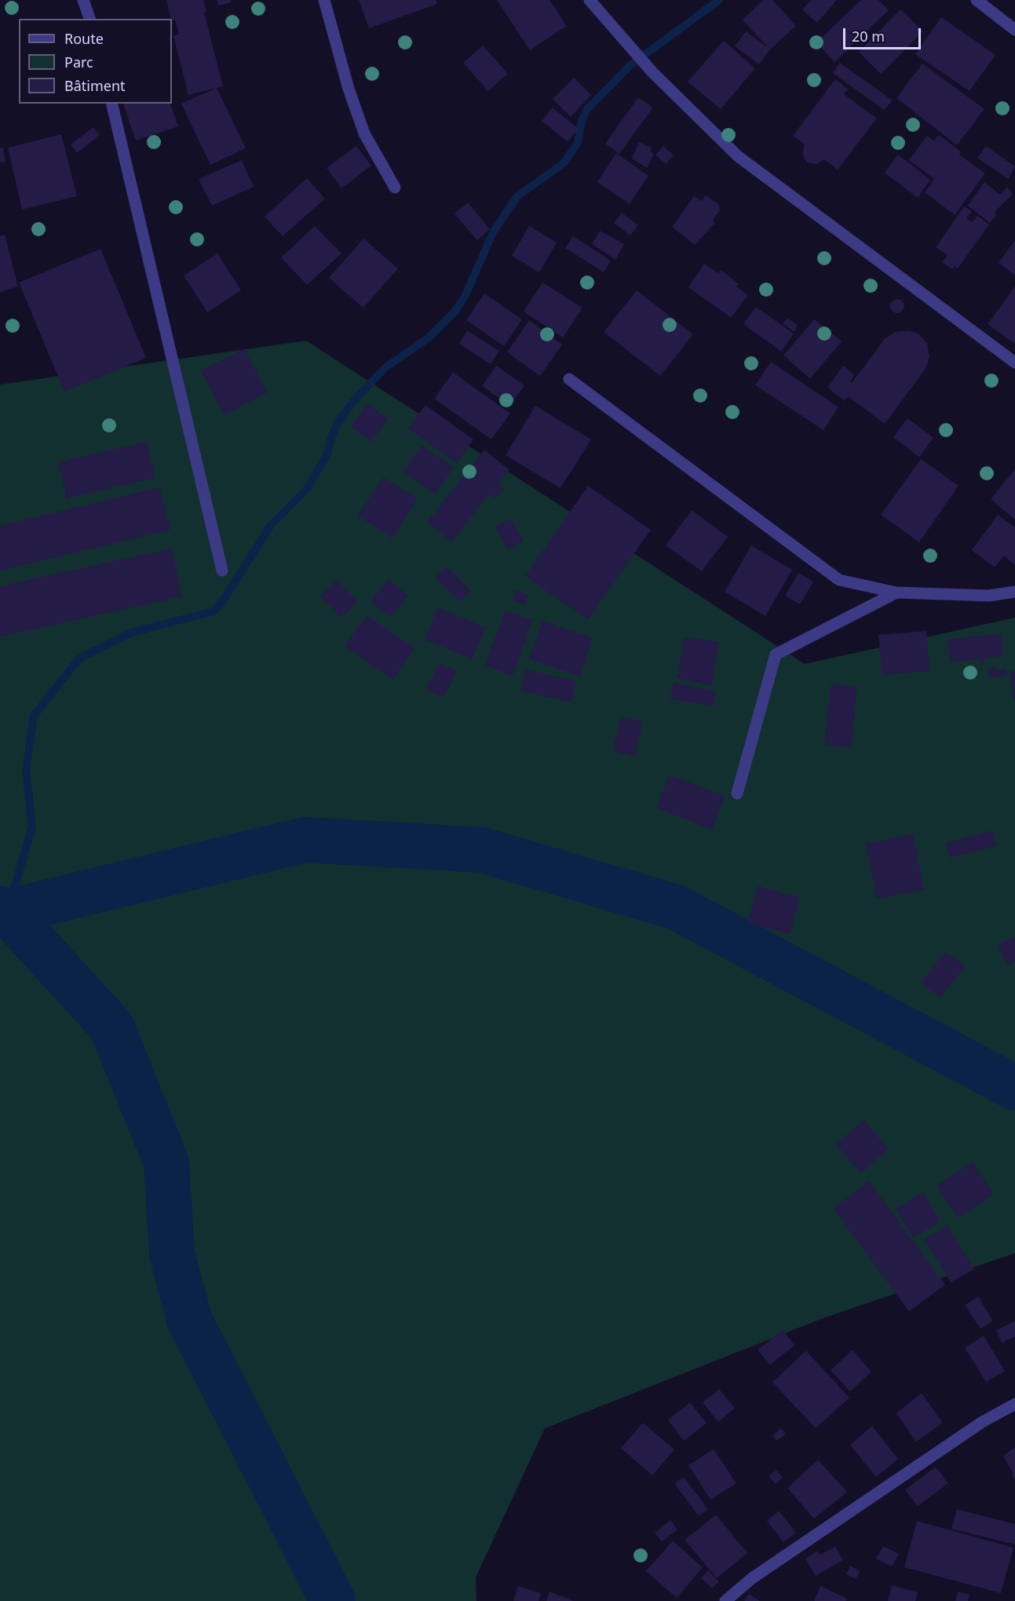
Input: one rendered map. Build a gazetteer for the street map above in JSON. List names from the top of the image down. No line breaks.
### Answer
{"legend":["Route","Parc","Bâtiment"],"scale_bar":"20 m"}
